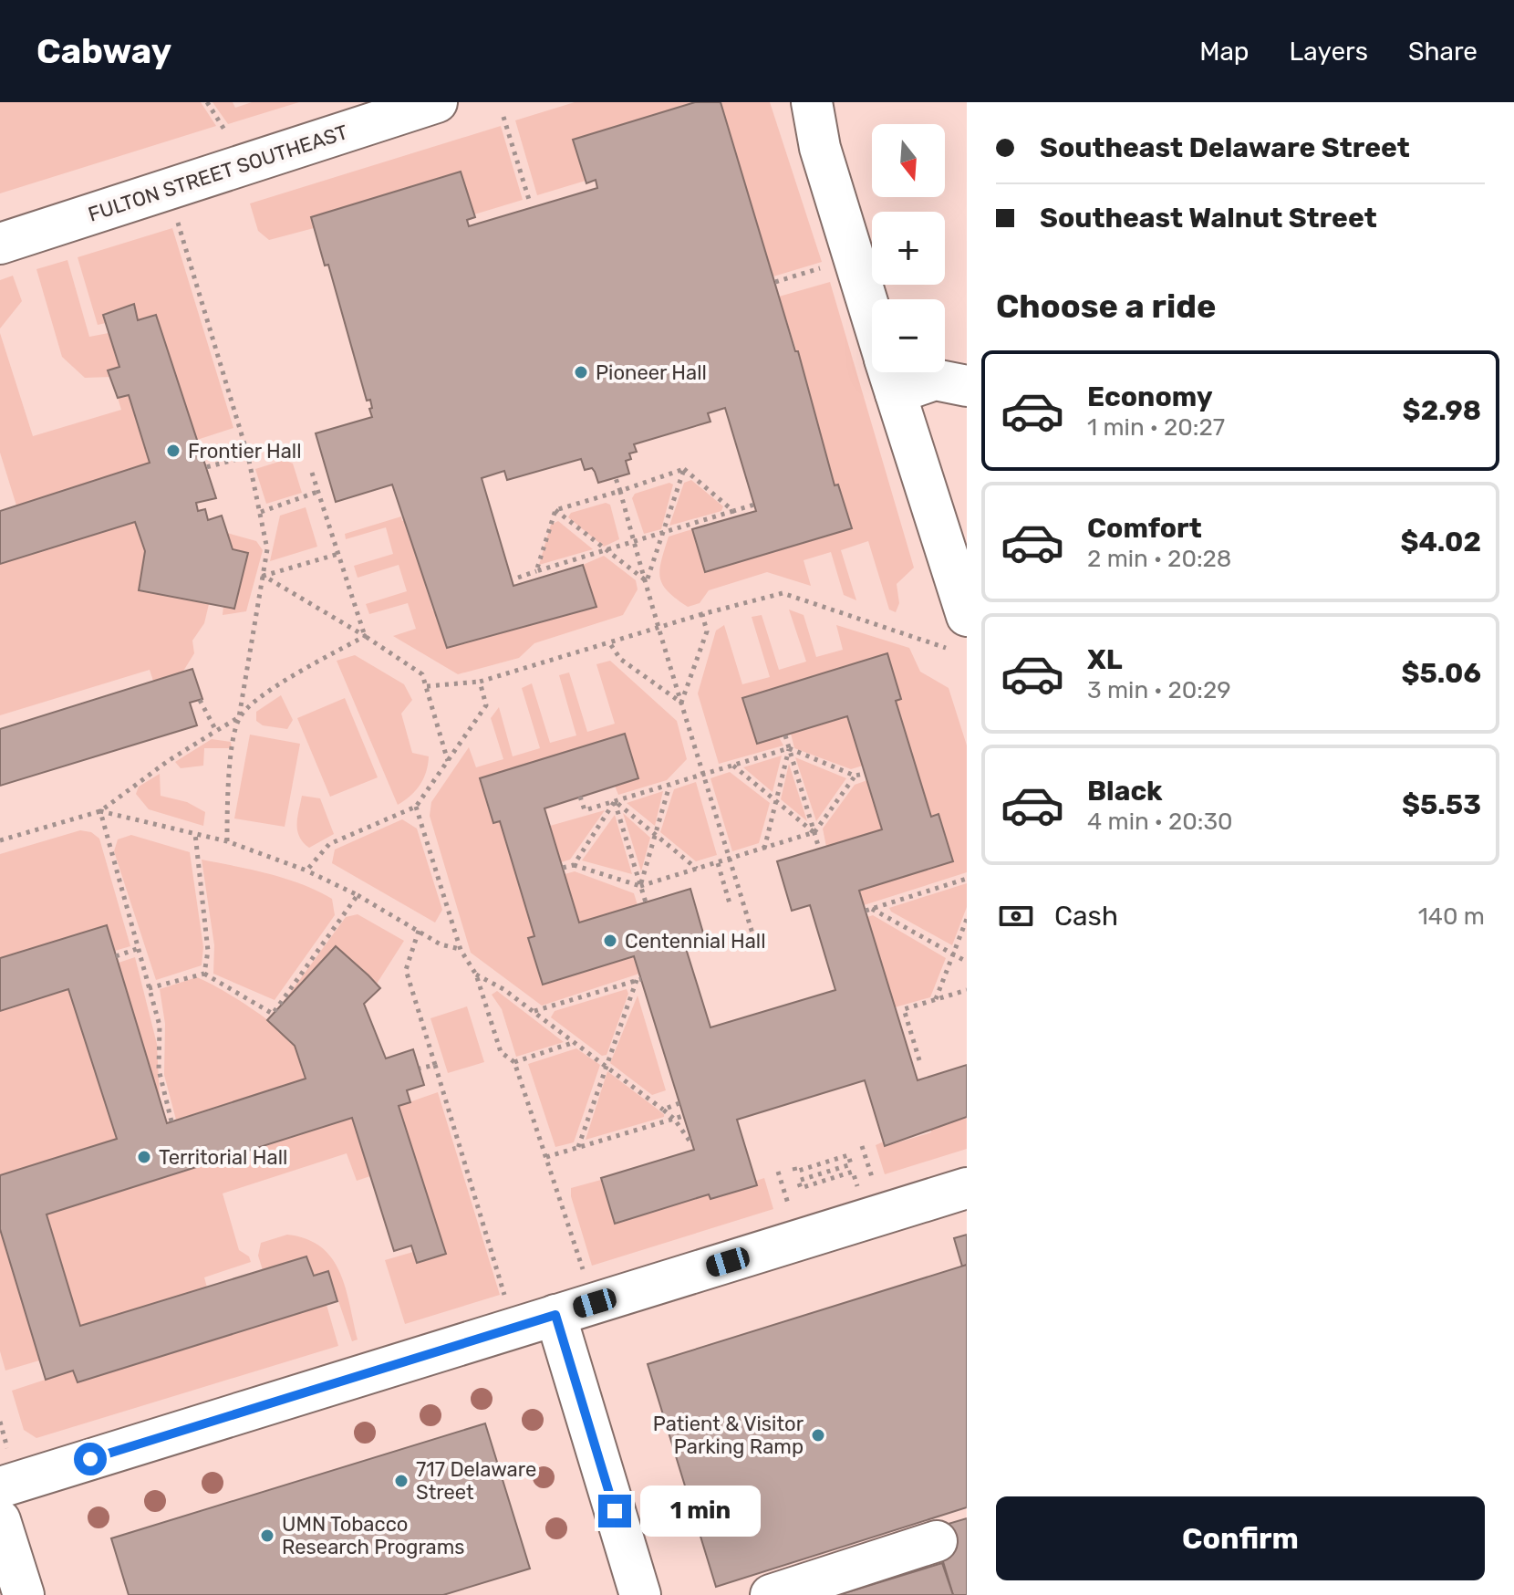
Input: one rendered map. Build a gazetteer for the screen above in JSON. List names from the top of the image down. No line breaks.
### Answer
{"streets":{"street":["FULTON STREET SOUTHEAST"]},"places":["Pioneer Hall","Frontier Hall","Centennial Hall","Territorial Hall","Patient & Visitor Parking Ramp","717 Delaware Street","UMN Tobacco Research Programs"],"north":"bottom","page":{"header":"Cabway","nav":["Map","Layers","Share"],"banner":["Southeast Delaware Street","Southeast Walnut Street"],"map_buttons":["+","−"],"heading":"Choose a ride","list":[{"name":"Economy","note":"1 min · 20:27","value":"$2.98"},{"name":"Comfort","note":"2 min · 20:28","value":"$4.02"},{"name":"XL","note":"3 min · 20:29","value":"$5.06"},{"name":"Black","note":"4 min · 20:30","value":"$5.53"}],"pay":["Cash","140 m"],"buttons":"Confirm","bubble":"1 min"}}
